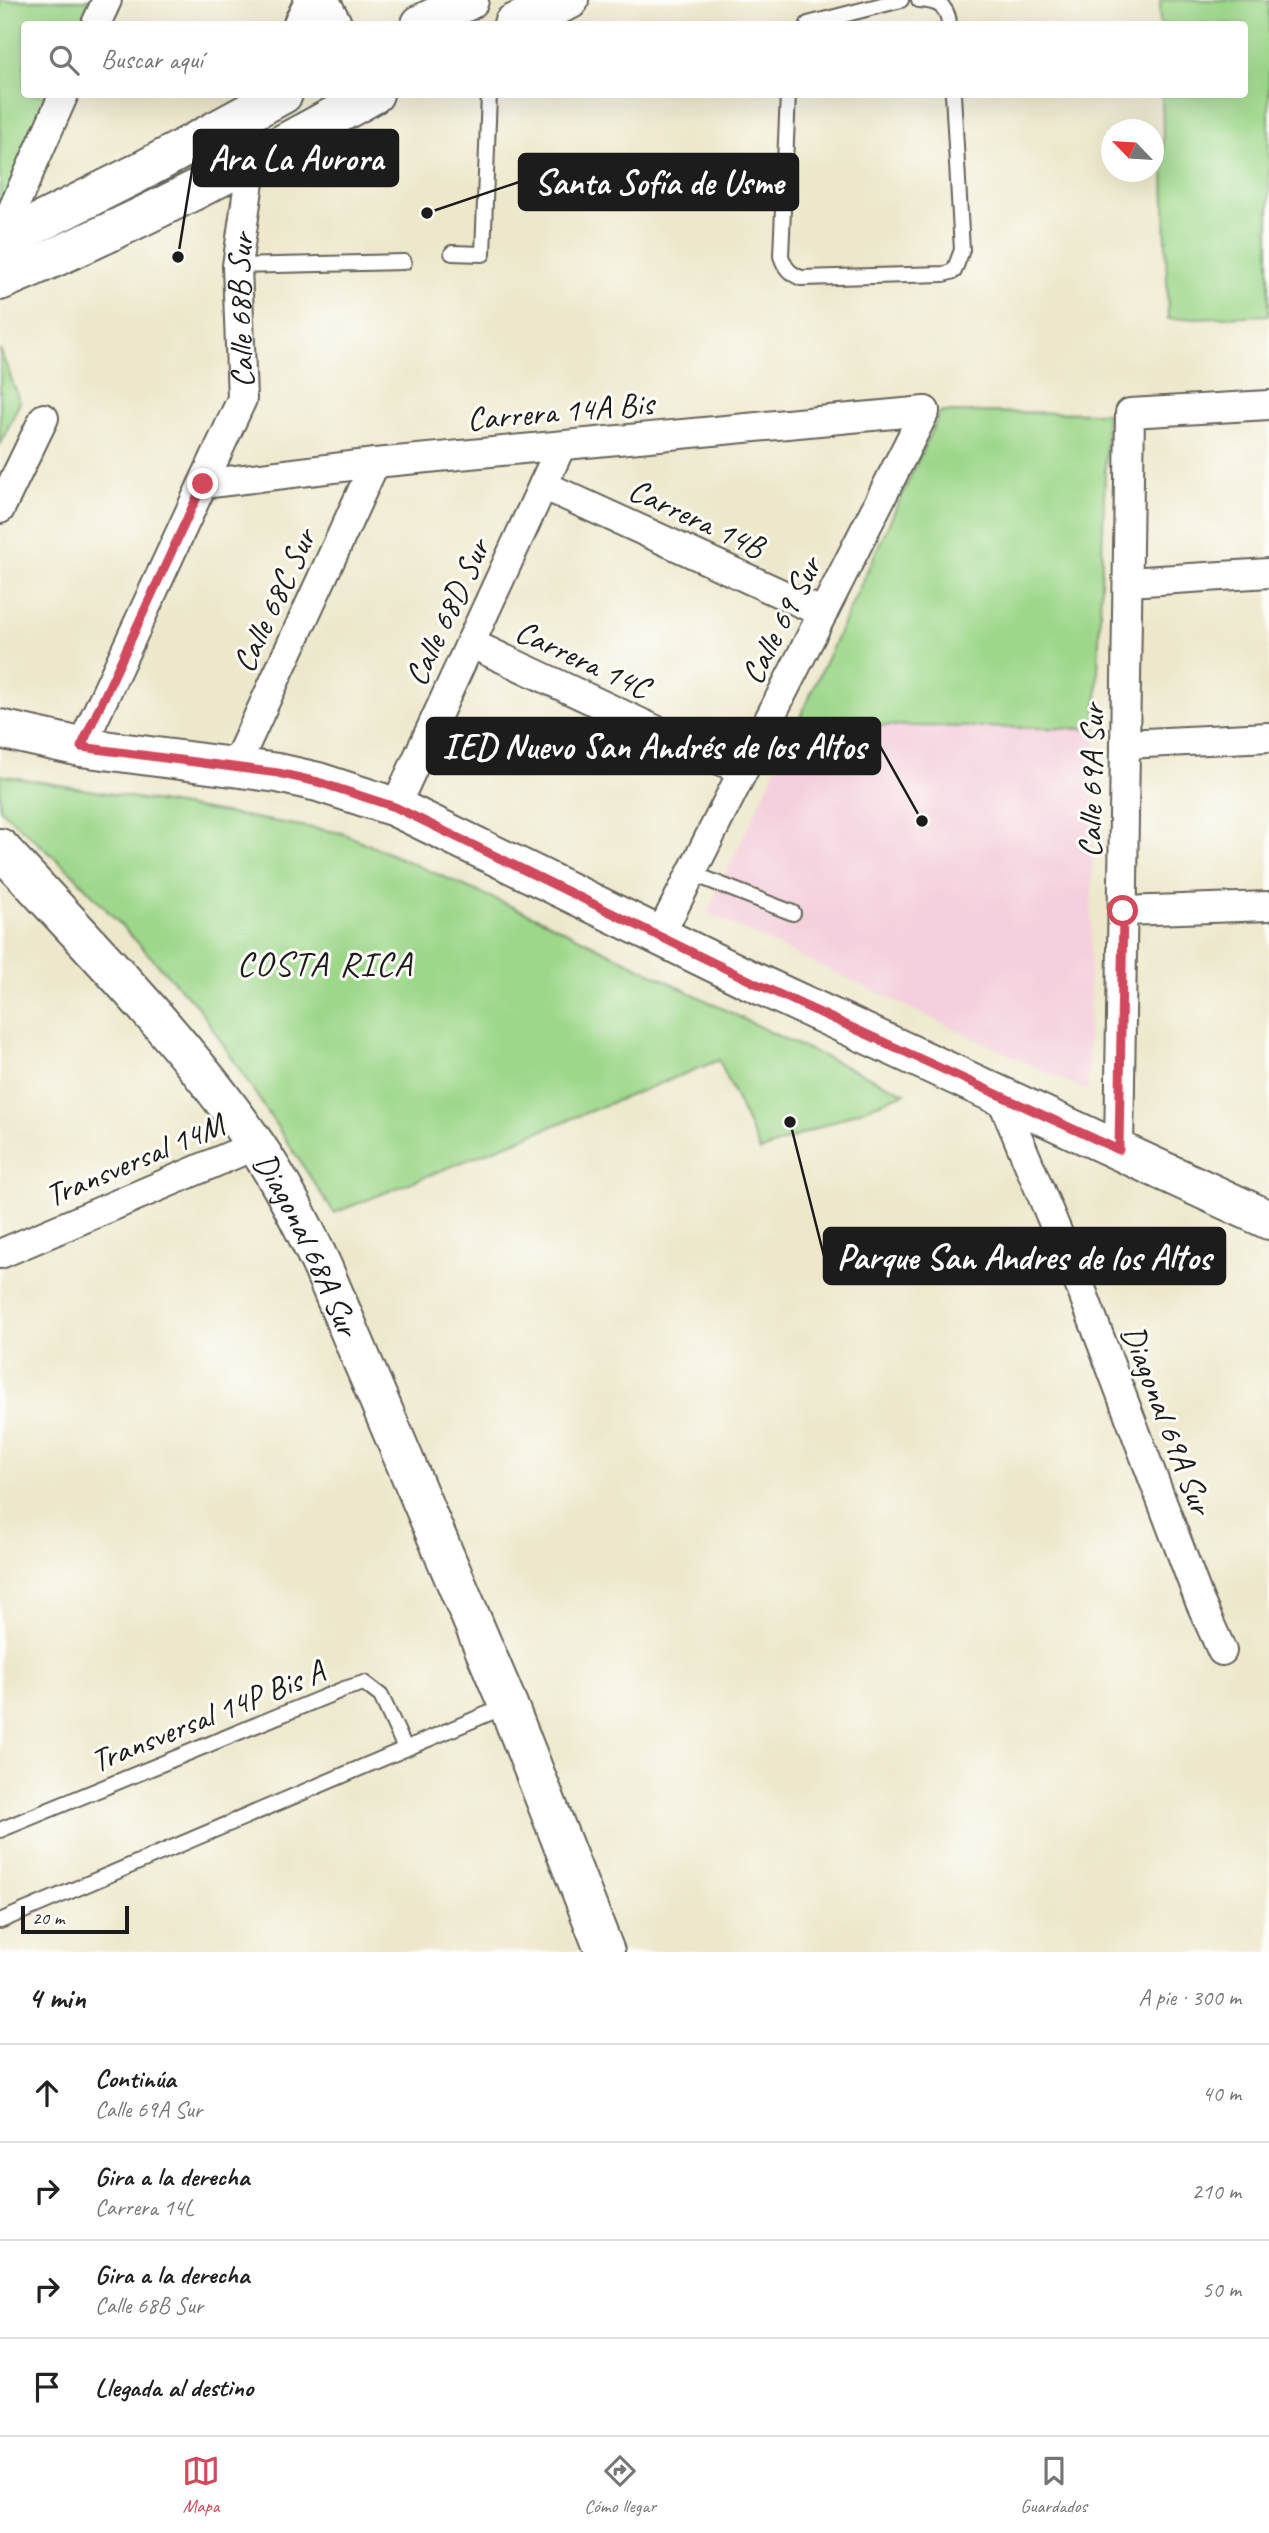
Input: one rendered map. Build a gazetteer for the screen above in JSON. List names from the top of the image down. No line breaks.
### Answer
{"streets":{"street":["Calle 68B Sur","Carrera 14A Bis","Carrera 14B","Calle 68C Sur","Calle 68D Sur","Calle 69 Sur","Carrera 14C","Calle 69A Sur","Transversal 14M","Diagonal 68A Sur","Diagonal 69A Sur"],"lane":["Transversal 14P Bis A"]},"crossings":[["Calle 68B Sur","Carrera 14A Bis"],["Carrera 14A Bis","Calle 68C Sur"],["Carrera 14A Bis","Calle 68D Sur"],["Carrera 14A Bis","Calle 69 Sur"],["Carrera 14B","Calle 68D Sur"],["Carrera 14B","Calle 69 Sur"],["Calle 68D Sur","Carrera 14C"],["Calle 69 Sur","Carrera 14C"],["Transversal 14M","Diagonal 68A Sur"]],"districts":["COSTA RICA"],"places":["Santa Sofía de Usme","Ara La Aurora","IED Nuevo San Andrés de los Altos","Parque San Andres de los Altos"],"scale_bar":"20 m","north":"top left","page":{"search":"Buscar aquí","scale":"20 m","heading":["4 min","A pie · 300 m"],"list":[["Continúa","Calle 69A Sur","40 m"],["Gira a la derecha","Carrera 14L","210 m"],["Gira a la derecha","Calle 68B Sur","50 m"],"Llegada al destino"],"nav":["Mapa","Cómo llegar","Guardados"]}}
